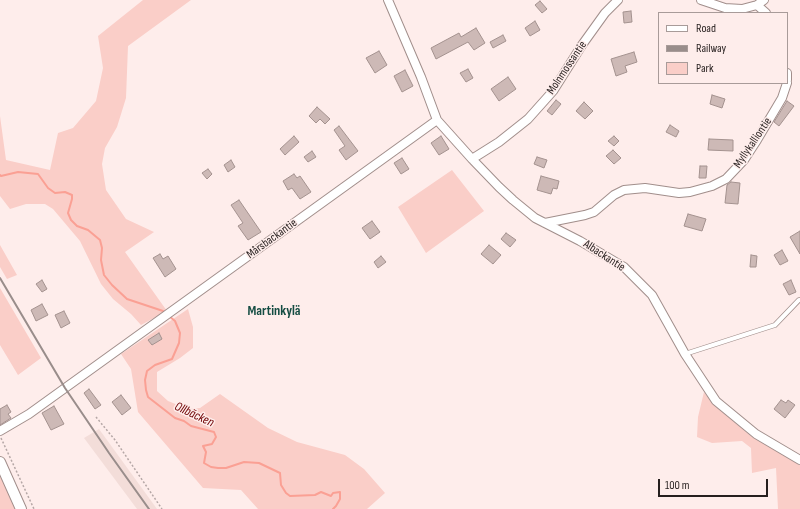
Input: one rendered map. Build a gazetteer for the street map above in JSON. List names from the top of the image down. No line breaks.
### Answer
{"streets":{"street":["Molnmossantie","Myllykalliontie","Mårsbackantie","Albackantie"]},"crossings":[["Molnmossantie","Albackantie"],["Myllykalliontie","Albackantie"],["Mårsbackantie","Albackantie"]],"districts":["Martinkylä"],"water":["Ollbäcken"],"legend":["Road","Railway","Park"],"scale_bar":"100 m"}
